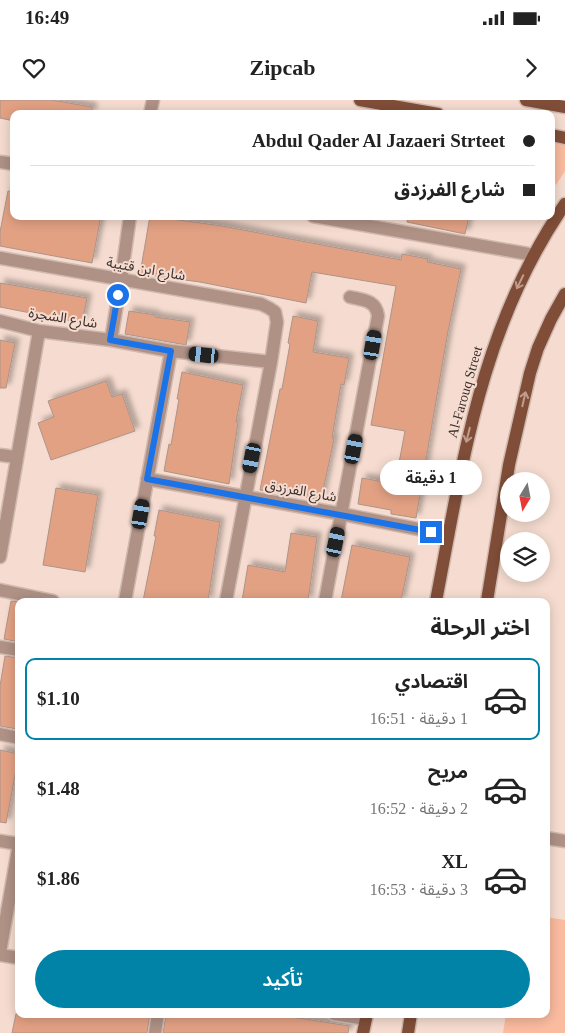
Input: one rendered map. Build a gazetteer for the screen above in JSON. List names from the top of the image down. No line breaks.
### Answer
{"streets":{"main road":["Al-Farouq Street"],"street":["شارع ابن قتيبة","شارع الشجرة","شارع الفرزدق"]},"crossings":[["شارع ابن قتيبة","شارع الشجرة"],["Al-Farouq Street","شارع الفرزدق"]],"north":"bottom","page":{"status":"16:49","header":"Zipcab","banner":["Abdul Qader Al Jazaeri Strteet","شارع الفرزدق"],"bubble":"1 دقيقة","heading":"اختر الرحلة","list":[{"name":"اقتصادي","note":"1 دقيقة · 16:51","value":"$1.10"},{"name":"مريح","note":"2 دقيقة · 16:52","value":"$1.48"},{"name":"XL","note":"3 دقيقة · 16:53","value":"$1.86"}],"buttons":"تأكيد"}}
